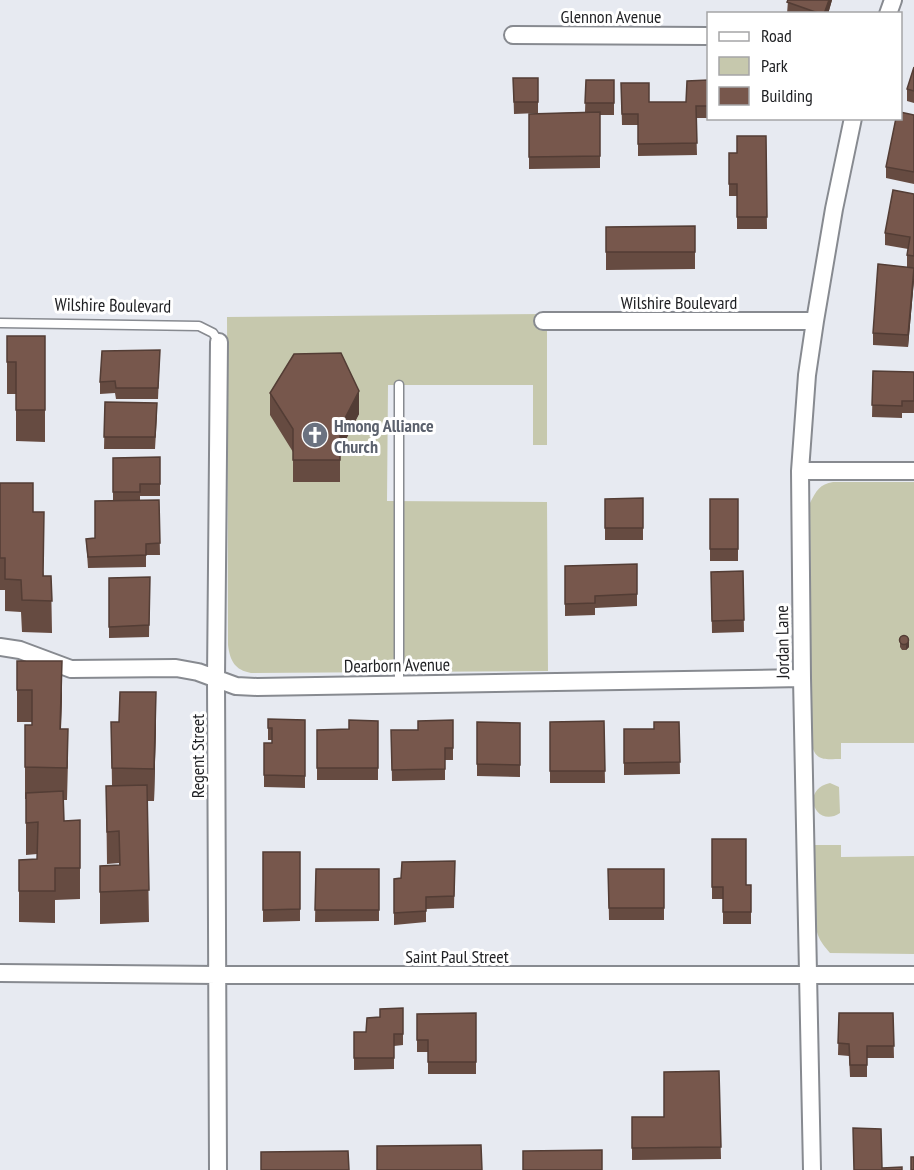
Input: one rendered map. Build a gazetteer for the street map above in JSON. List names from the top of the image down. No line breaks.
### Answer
{"streets":{"street":["Glennon Avenue","Wilshire Boulevard","Jordan Lane","Dearborn Avenue","Regent Street","Saint Paul Street"]},"crossings":[["Wilshire Boulevard","Jordan Lane"],["Wilshire Boulevard","Regent Street"],["Jordan Lane","Dearborn Avenue"],["Jordan Lane","Saint Paul Street"],["Dearborn Avenue","Regent Street"],["Regent Street","Saint Paul Street"]],"places":{"church":["Hmong Alliance Church"]},"legend":["Road","Park","Building"]}
